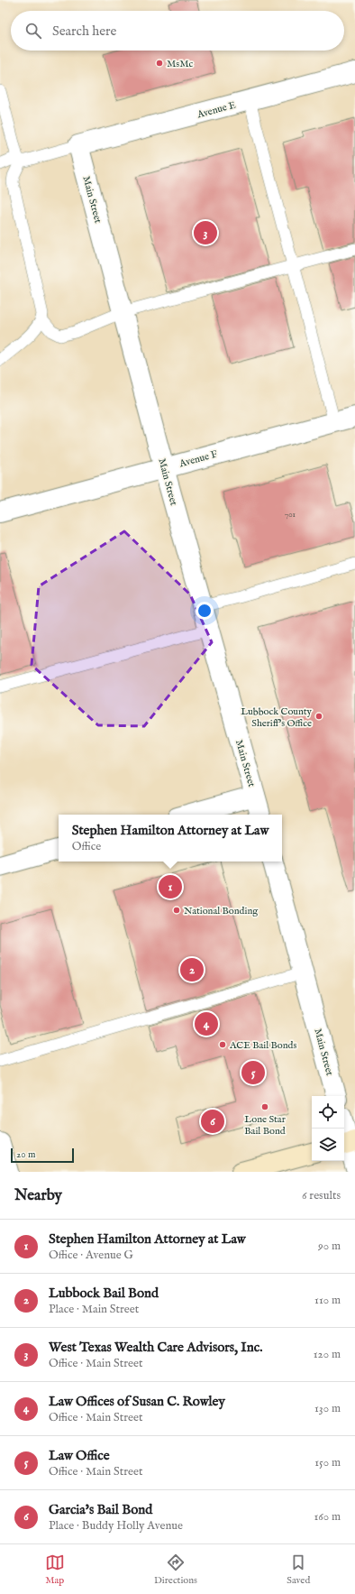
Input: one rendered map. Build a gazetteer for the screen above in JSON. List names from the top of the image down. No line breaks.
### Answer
{"streets":{"street":["Avenue E","Main Street","Avenue F"]},"crossings":[["Avenue E","Main Street"],["Main Street","Avenue F"]],"places":["MsMc","Lubbock County Sheriff's Office","National Bonding","ACE Bail Bonds","Lone Star Bail Bond"],"house_numbers":["701"],"scale_bar":"20 m","page":{"search":"Search here","pins":["3","1","2","4","5","6"],"popup":["Stephen Hamilton Attorney at Law","Office"],"scale":"20 m","heading":["Nearby","6 results"],"list":[{"mark":"1","name":"Stephen Hamilton Attorney at Law","note":"Office · Avenue G","value":"90 m"},{"mark":"2","name":"Lubbock Bail Bond","note":"Place · Main Street","value":"110 m"},{"mark":"3","name":"West Texas Wealth Care Advisors, Inc.","note":"Office · Main Street","value":"120 m"},{"mark":"4","name":"Law Offices of Susan C. Rowley","note":"Office · Main Street","value":"130 m"},{"mark":"5","name":"Law Office","note":"Office · Main Street","value":"150 m"},{"mark":"6","name":"Garcia's Bail Bond","note":"Place · Buddy Holly Avenue","value":"160 m"}],"nav":["Map","Directions","Saved"]}}
